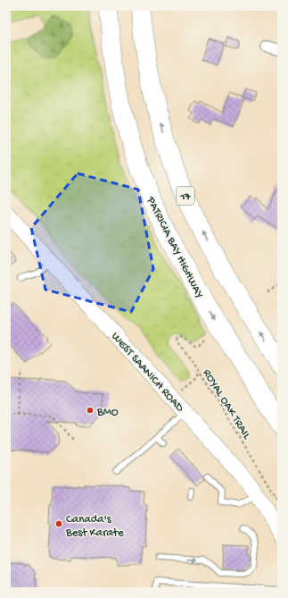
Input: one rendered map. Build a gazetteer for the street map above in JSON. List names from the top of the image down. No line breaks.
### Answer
{"streets":{"highway":["17","PATRICIA BAY HIGHWAY"],"main road":["WEST SAANICH ROAD"],"path":["ROYAL OAK TRAIL"]},"places":["BMO","Canada's Best Karate"]}
